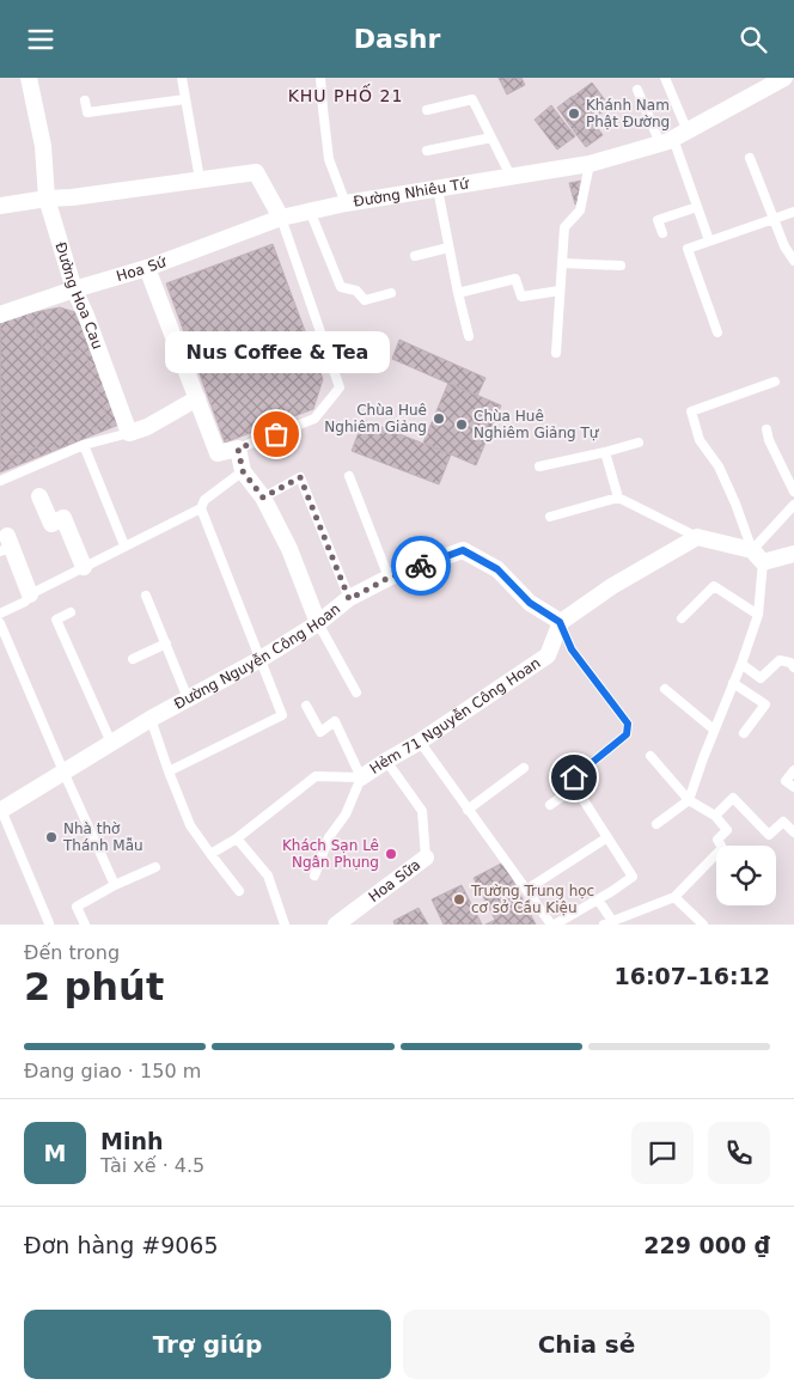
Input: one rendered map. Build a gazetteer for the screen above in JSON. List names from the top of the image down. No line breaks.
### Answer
{"streets":{"street":["Đường Nhiêu Tứ","Hoa Sứ","Đường Hoa Cau","Đường Nguyễn Công Hoan","Hẻm 71 Nguyễn Công Hoan","Hoa Sữa"]},"crossings":[["Đường Nhiêu Tứ","Hoa Sứ"],["Hoa Sứ","Đường Hoa Cau"],["Đường Nguyễn Công Hoan","Hẻm 71 Nguyễn Công Hoan"]],"districts":["KHU PHỐ 21"],"places":["Khánh Nam Phật Đường","Chùa Huê Nghiêm Giảng","Chùa Huê Nghiêm Giảng Tự","Nus Coffee & Tea","Nhà thờ Thánh Mẫu","Khách Sạn Lê Ngân Phụng","Trường Trung học cơ sở Cầu Kiệu"],"page":{"header":"Dashr","bubble":"Nus Coffee & Tea","heading":["2 phút","Đến trong","16:07–16:12"],"panel":["Minh","Tài xế · 4.5","Đơn hàng #9065","229 000 ₫"],"bar":"Đang giao · 150 m","round":"M","buttons":["Trợ giúp","Chia sẻ"]}}
